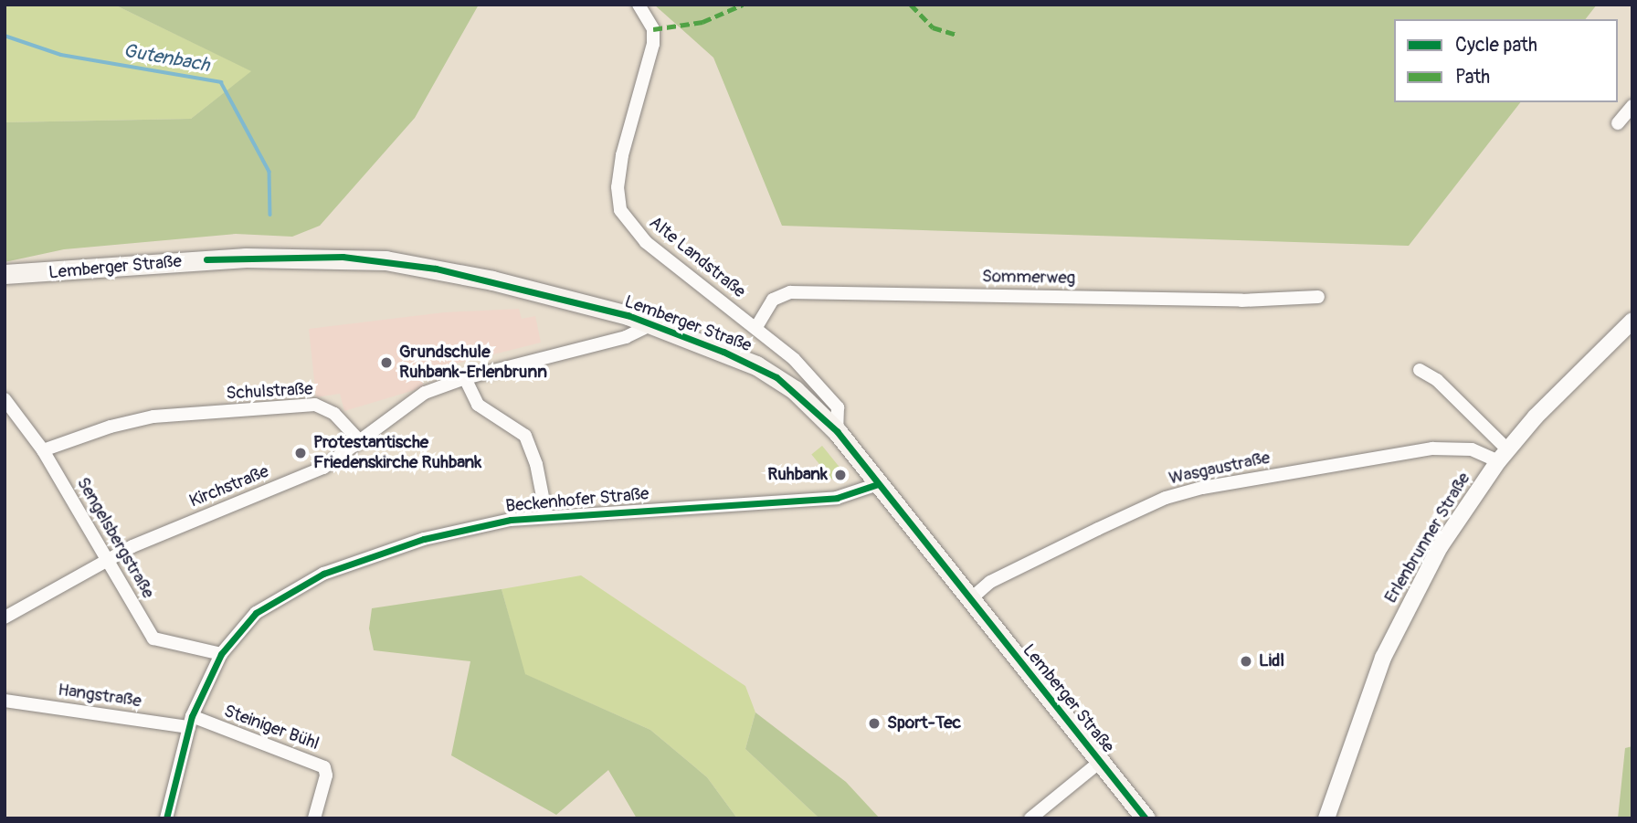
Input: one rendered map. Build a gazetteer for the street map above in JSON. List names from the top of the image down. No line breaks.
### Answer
{"streets":{"main road":["Lemberger Straße"],"street":["Alte Landstraße","Sommerweg","Schulstraße","Wasgaustraße","Kirchstraße","Beckenhofer Straße","Sengelsbergstraße","Erlenbrunner Straße","Hangstraße","Steiniger Bühl"]},"crossings":[["Alte Landstraße","Lemberger Straße"],["Alte Landstraße","Sommerweg"],["Lemberger Straße","Wasgaustraße"],["Lemberger Straße","Beckenhofer Straße"],["Schulstraße","Kirchstraße"],["Schulstraße","Sengelsbergstraße"],["Wasgaustraße","Erlenbrunner Straße"],["Kirchstraße","Sengelsbergstraße"],["Beckenhofer Straße","Sengelsbergstraße"],["Beckenhofer Straße","Hangstraße"],["Beckenhofer Straße","Steiniger Bühl"],["Hangstraße","Steiniger Bühl"]],"water":["Gutenbach"],"places":["Grundschule Ruhbank-Erlenbrunn","Protestantische Friedenskirche Ruhbank","Ruhbank","Lidl","Sport-Tec"],"legend":["Cycle path","Path"]}
